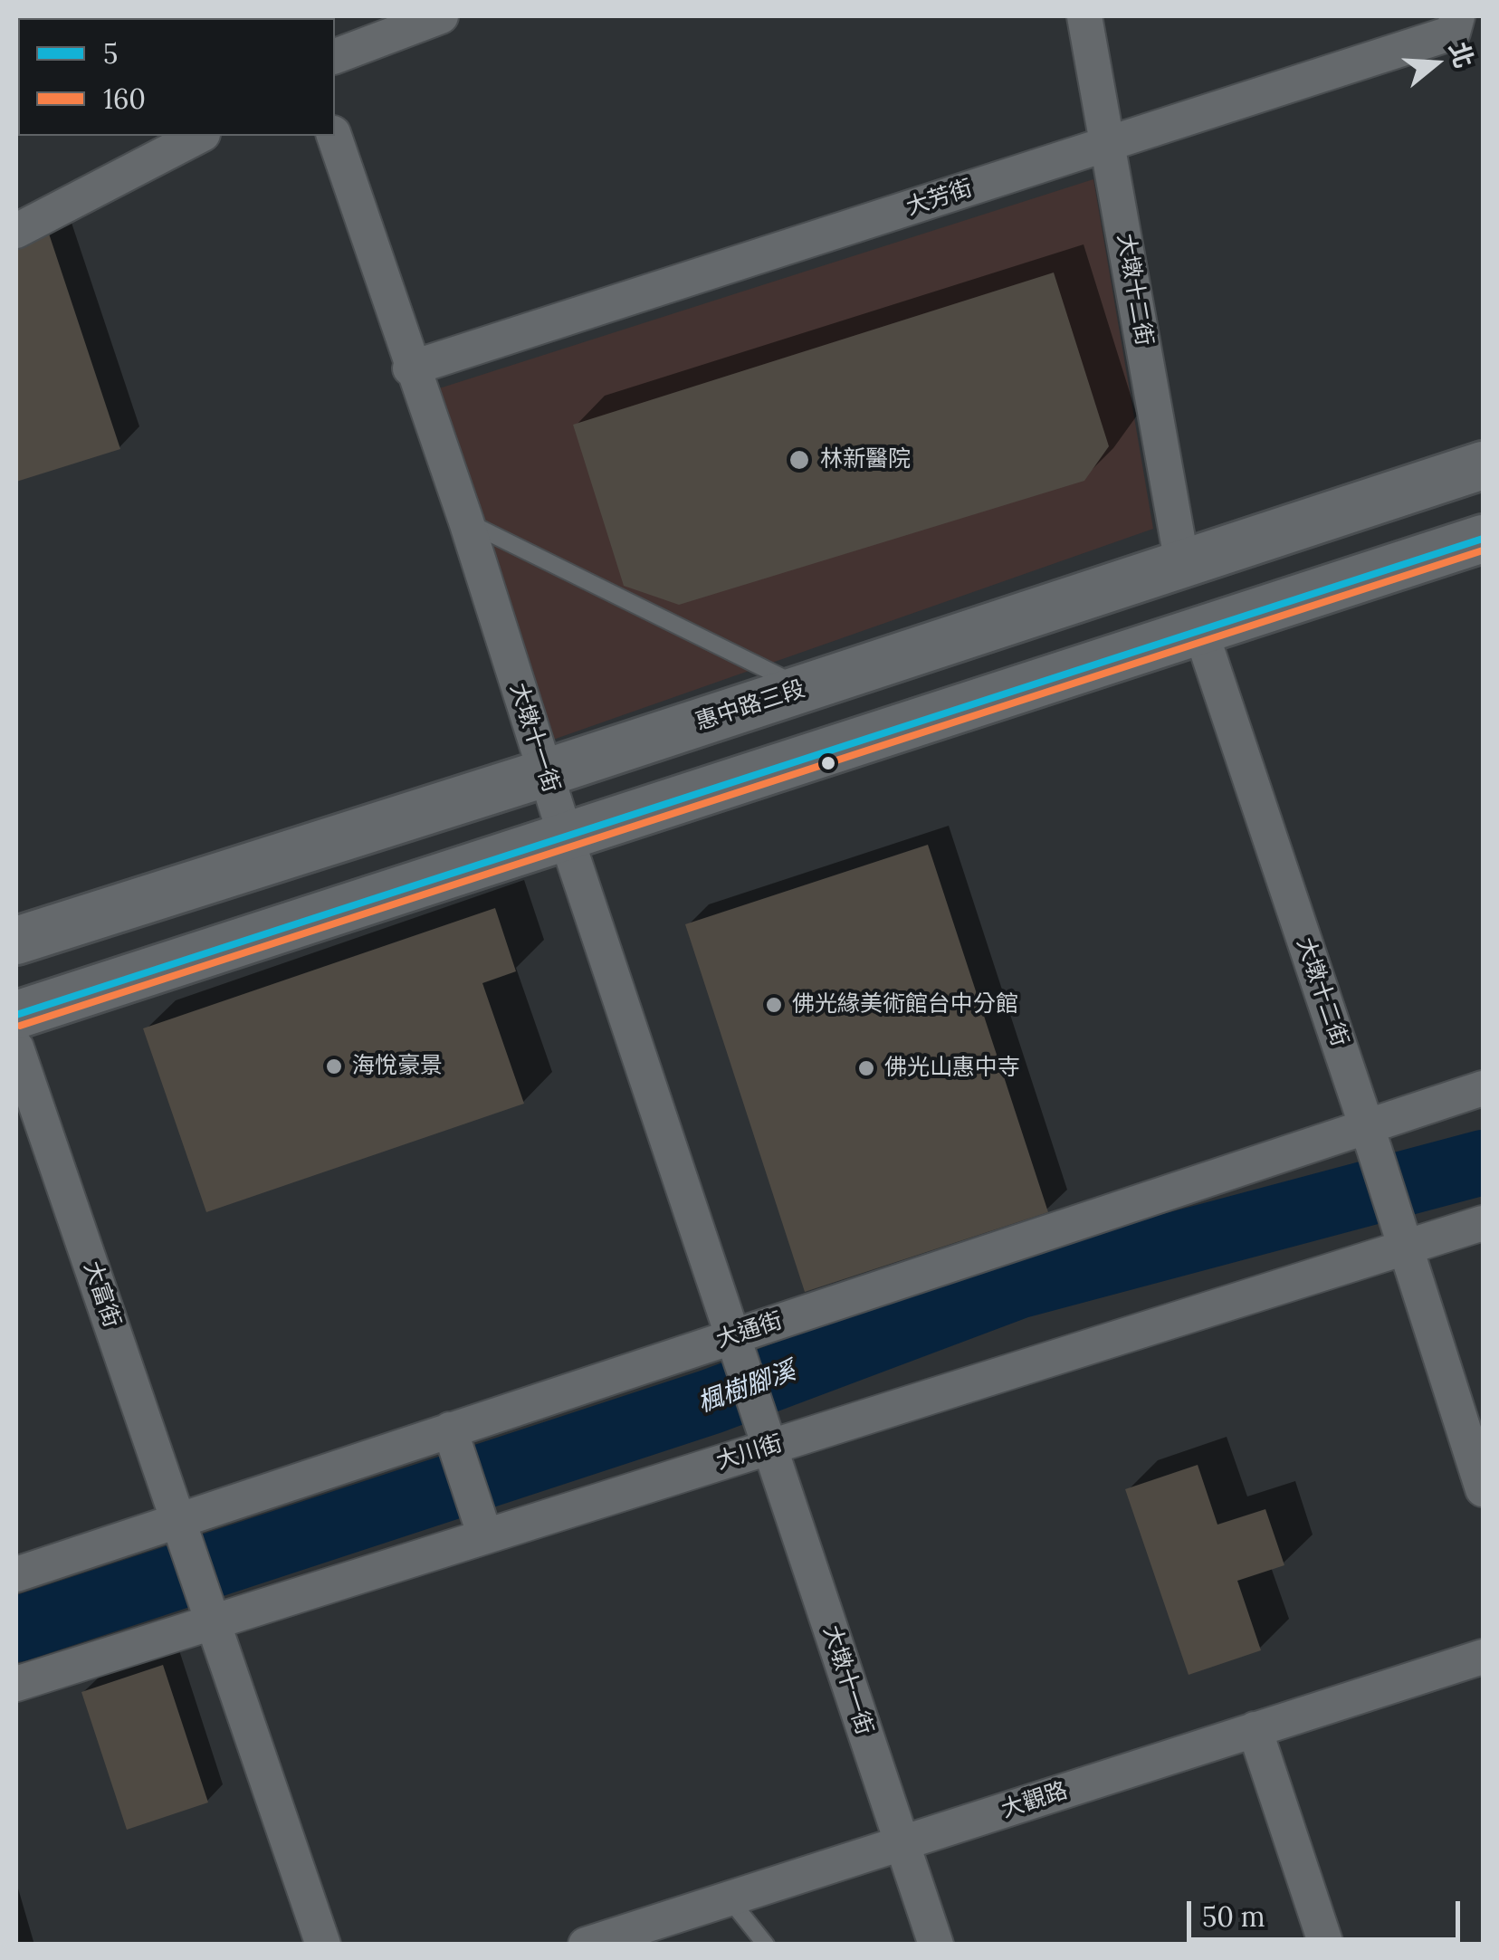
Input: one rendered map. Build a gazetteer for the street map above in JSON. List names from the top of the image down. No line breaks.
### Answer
{"streets":{"street":["大芳街","大墩十二街","惠中路三段","大墩十一街","大富街","大通街","大川街","大觀路"]},"crossings":[["大芳街","大墩十二街"],["大芳街","大墩十一街"],["大墩十二街","惠中路三段"],["大墩十二街","大通街"],["大墩十二街","大川街"],["惠中路三段","大墩十一街"],["大墩十一街","大通街"],["大墩十一街","大川街"],["大墩十一街","大觀路"],["大富街","大通街"],["大富街","大川街"]],"water":["楓樹腳溪"],"places":["林新醫院","佛光緣美術館台中分館","海悅豪景","佛光山惠中寺"],"lines":["transit line 5","transit line 160"],"legend":["5","160"],"scale_bar":"50 m","north":"right"}
